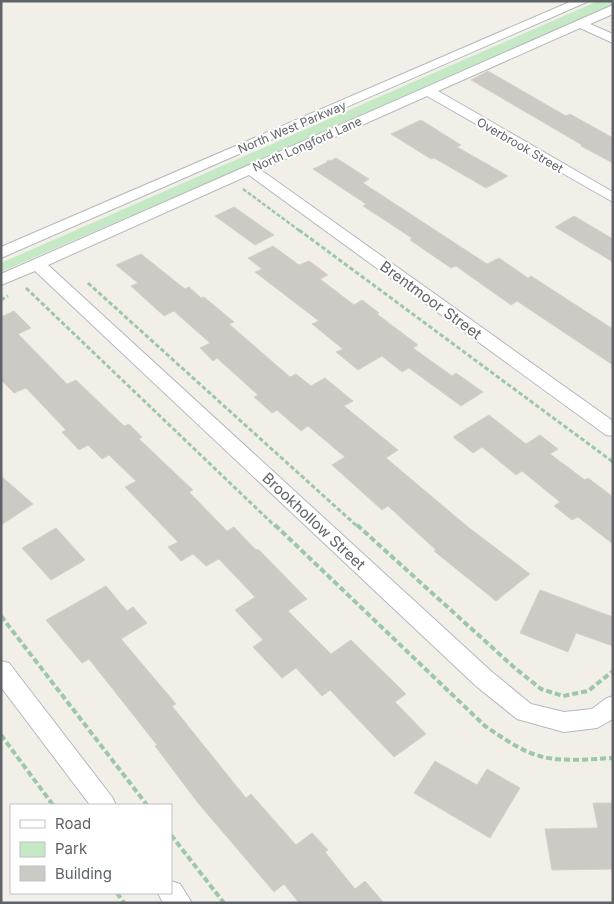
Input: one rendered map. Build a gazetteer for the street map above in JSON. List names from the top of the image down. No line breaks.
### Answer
{"streets":{"street":["North West Parkway","North Longford Lane","Overbrook Street","Brentmoor Street","Brookhollow Street"]},"crossings":[["North Longford Lane","Overbrook Street"],["North Longford Lane","Brentmoor Street"],["North Longford Lane","Brookhollow Street"]],"legend":["Road","Park","Building"]}
